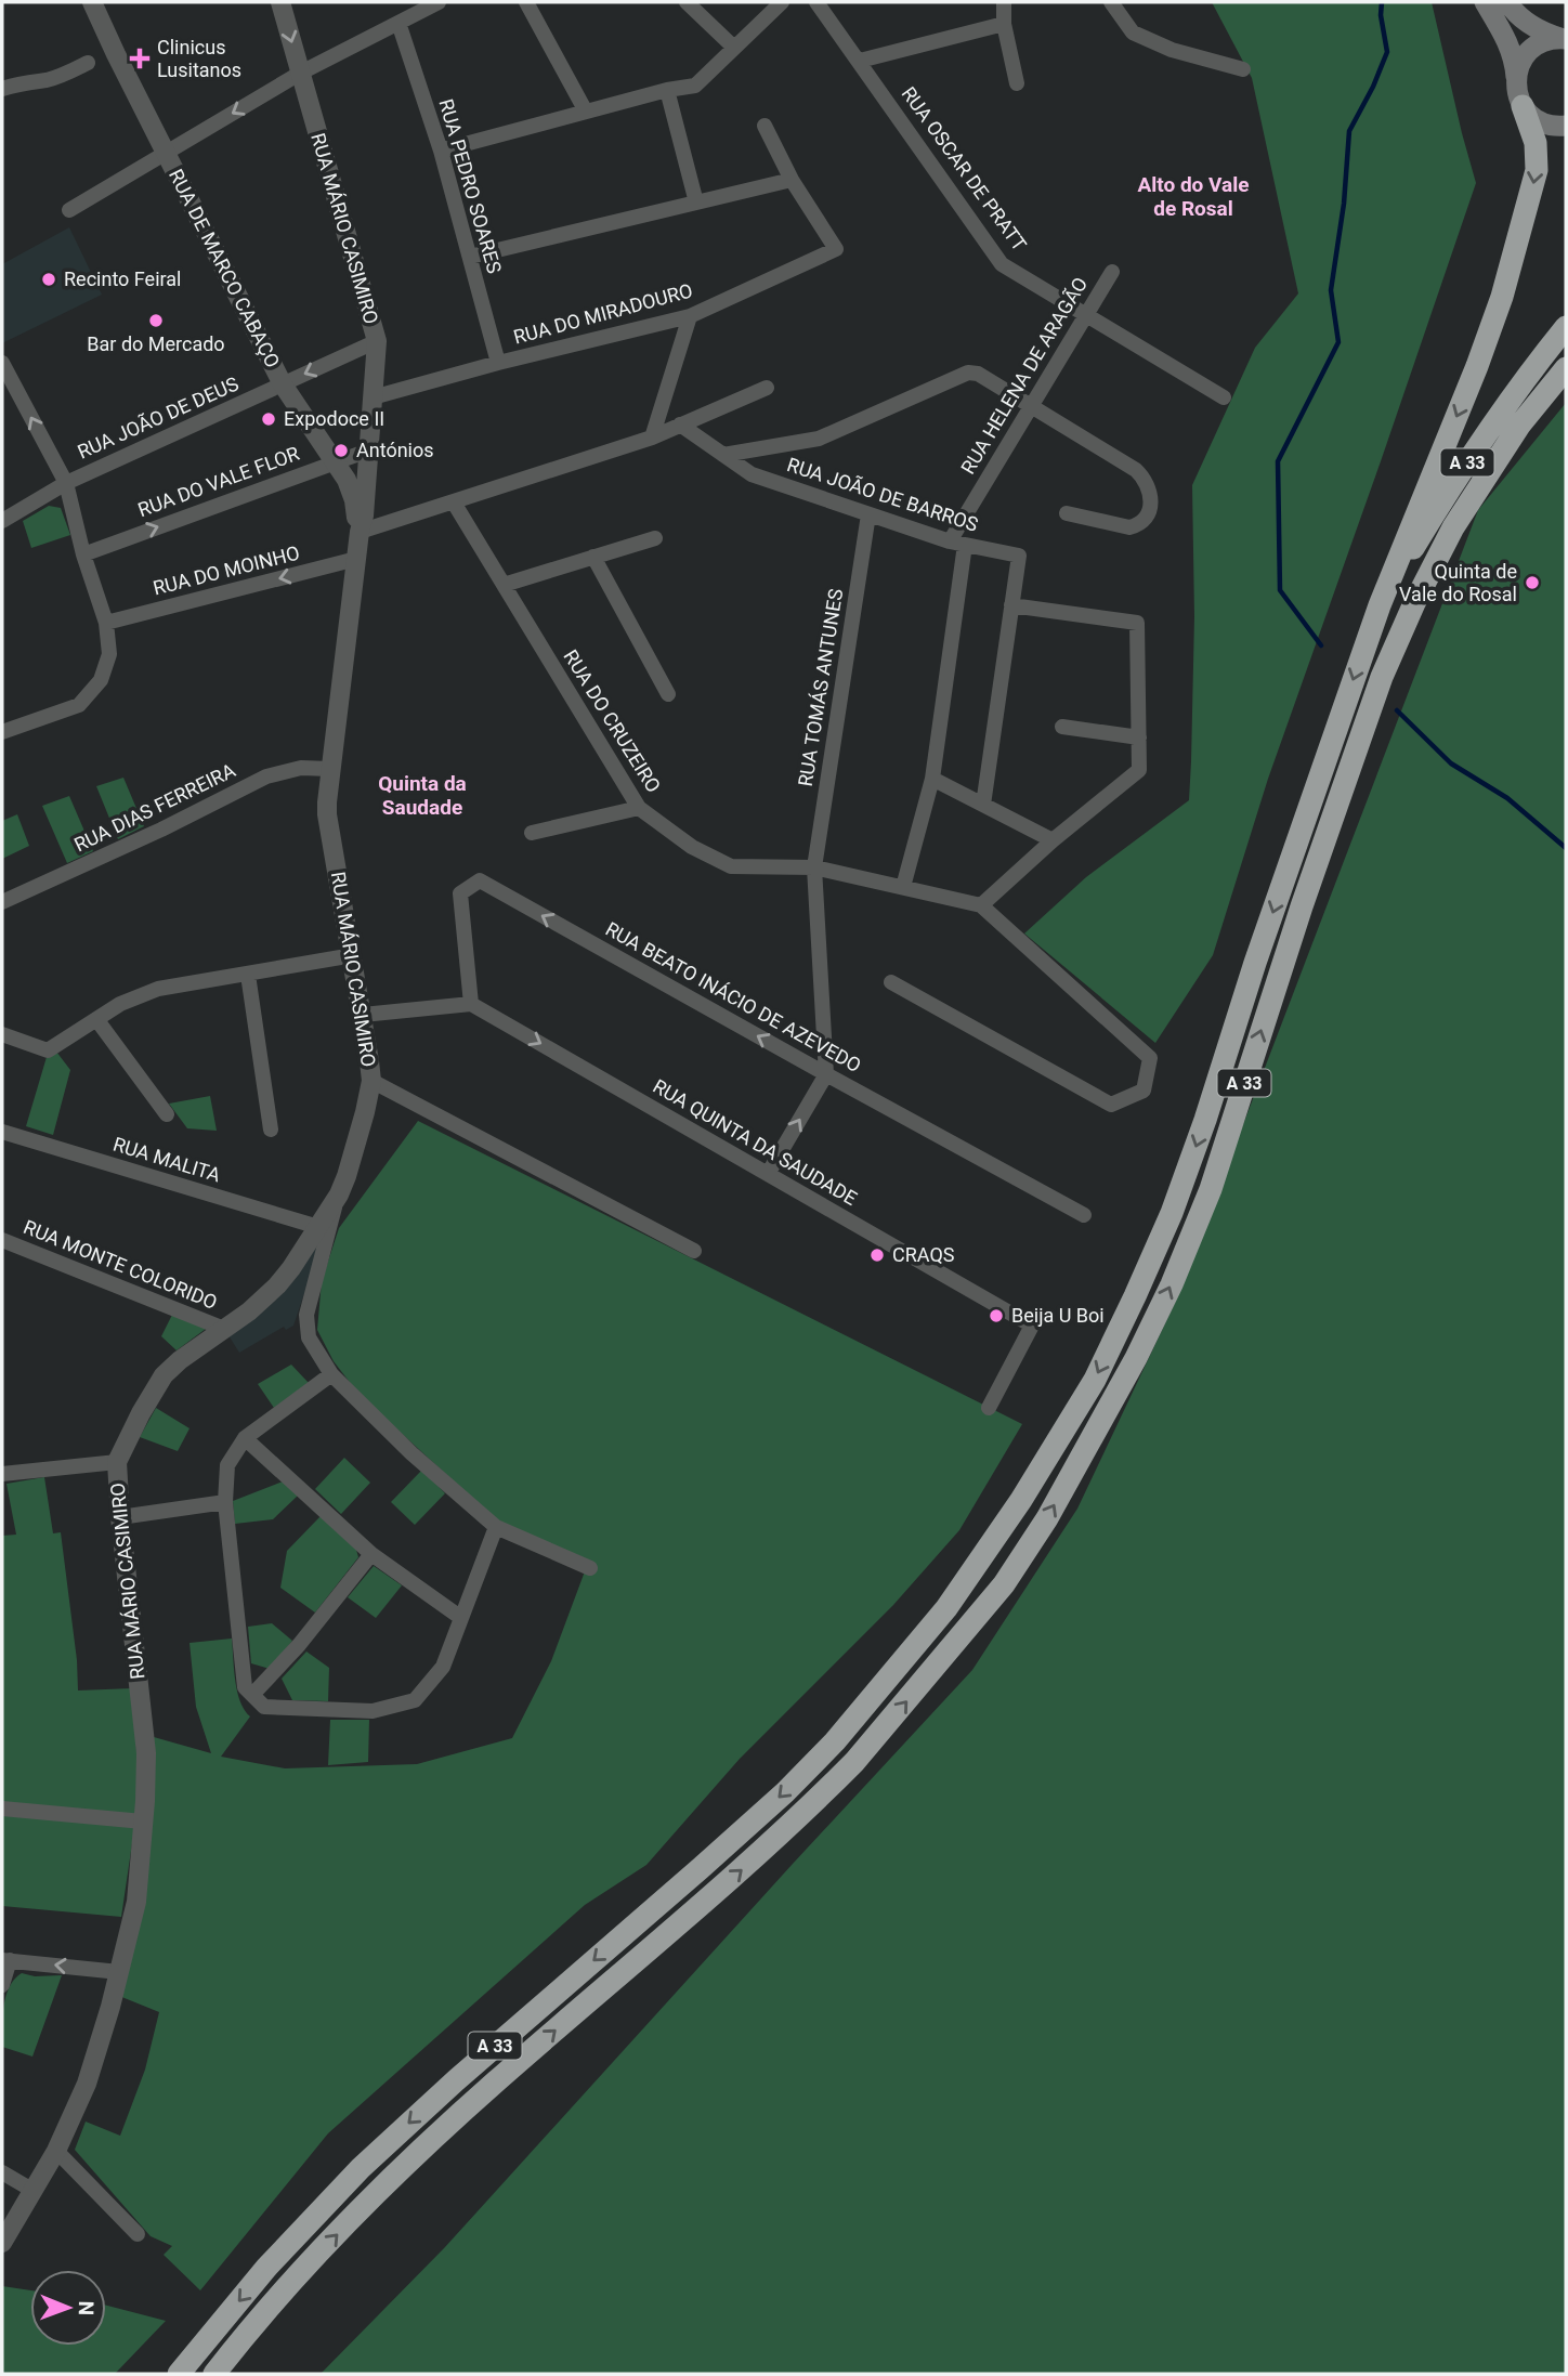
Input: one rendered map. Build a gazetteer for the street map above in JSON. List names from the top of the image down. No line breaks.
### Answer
{"streets":{"highway":["A 33"],"street":["RUA OSCAR DE PRATT","RUA PEDRO SOARES","RUA MÁRIO CASIMIRO","RUA DE MARCO CABAÇO","RUA DO MIRADOURO","RUA HELENA DE ARAGÃO","RUA JOÃO DE DEUS","RUA DO VALE FLOR","RUA JOÃO DE BARROS","RUA DO MOINHO","RUA TOMÁS ANTUNES","RUA DO CRUZEIRO","RUA DIAS FERREIRA","RUA BEATO INÁCIO DE AZEVEDO","RUA QUINTA DA SAUDADE","RUA MALITA","RUA MONTE COLORIDO"]},"crossings":[["RUA OSCAR DE PRATT","RUA HELENA DE ARAGÃO"],["RUA PEDRO SOARES","RUA DO MIRADOURO"],["RUA MÁRIO CASIMIRO","RUA DE MARCO CABAÇO"],["RUA MÁRIO CASIMIRO","RUA DO MIRADOURO"],["RUA MÁRIO CASIMIRO","RUA JOÃO DE DEUS"],["RUA MÁRIO CASIMIRO","RUA DO VALE FLOR"],["RUA MÁRIO CASIMIRO","RUA DO MOINHO"],["RUA MÁRIO CASIMIRO","RUA DIAS FERREIRA"],["RUA MÁRIO CASIMIRO","RUA MALITA"],["RUA MÁRIO CASIMIRO","RUA MONTE COLORIDO"],["RUA DE MARCO CABAÇO","RUA JOÃO DE DEUS"],["RUA DE MARCO CABAÇO","RUA DO VALE FLOR"],["RUA HELENA DE ARAGÃO","RUA JOÃO DE BARROS"],["RUA JOÃO DE BARROS","RUA TOMÁS ANTUNES"],["RUA TOMÁS ANTUNES","RUA DO CRUZEIRO"],["RUA TOMÁS ANTUNES","RUA BEATO INÁCIO DE AZEVEDO"],["RUA BEATO INÁCIO DE AZEVEDO","RUA QUINTA DA SAUDADE"]],"one_way":["RUA DO VALE FLOR","RUA DO MOINHO"],"districts":["Alto do Vale de Rosal","Quinta da Saudade"],"places":{"health":["Clinicus Lusitanos"],"other":["Recinto Feiral","Bar do Mercado","Expodoce II","Antónios","Quinta de Vale do Rosal","CRAQS","Beija U Boi"]},"north":"right"}
